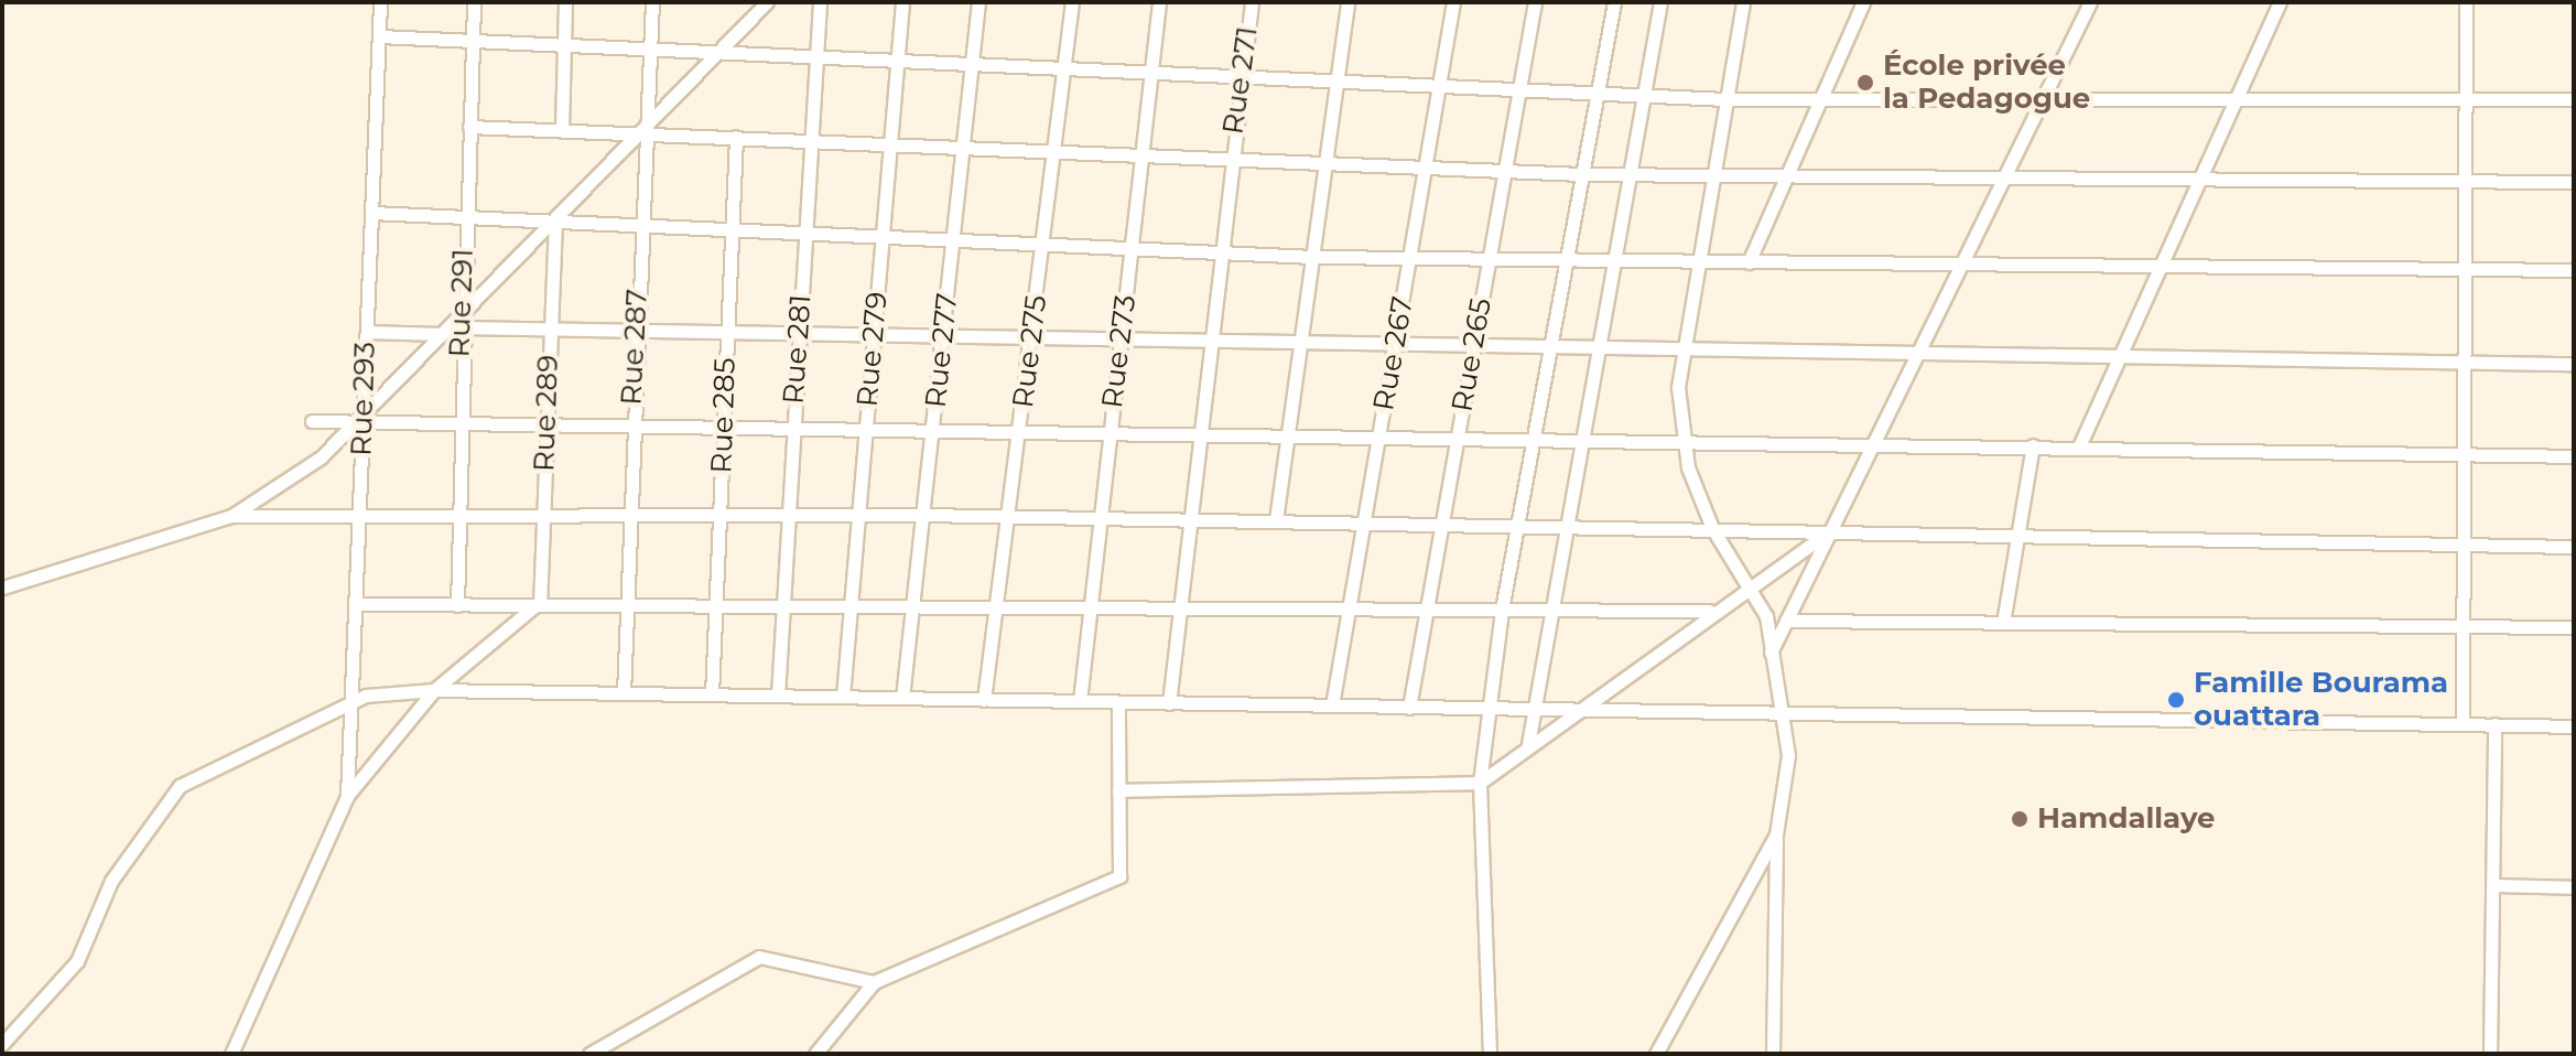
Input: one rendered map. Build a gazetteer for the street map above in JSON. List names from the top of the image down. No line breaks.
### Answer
{"streets":{"street":["Rue 271","Rue 291","Rue 287","Rue 281","Rue 279","Rue 277","Rue 275","Rue 273","Rue 267","Rue 265","Rue 293","Rue 289","Rue 285"]},"places":["École privée la Pedagogue","Famille Bourama ouattara","Hamdallaye"]}
